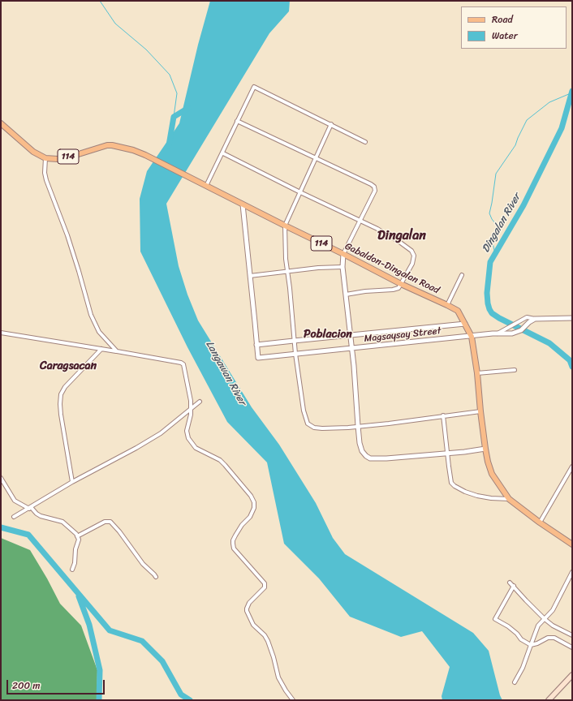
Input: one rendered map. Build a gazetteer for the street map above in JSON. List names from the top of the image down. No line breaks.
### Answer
{"streets":{"main road":["114","Gabaldon-Dingalan Road"],"street":["Magsaysay Street"]},"crossings":[["114","Gabaldon-Dingalan Road"],["Gabaldon-Dingalan Road","Magsaysay Street"]],"districts":["Dingalan","Poblacion","Caragsacan"],"water":["Dingalan River","Langawan River"],"legend":["Road","Water"],"scale_bar":"200 m"}
